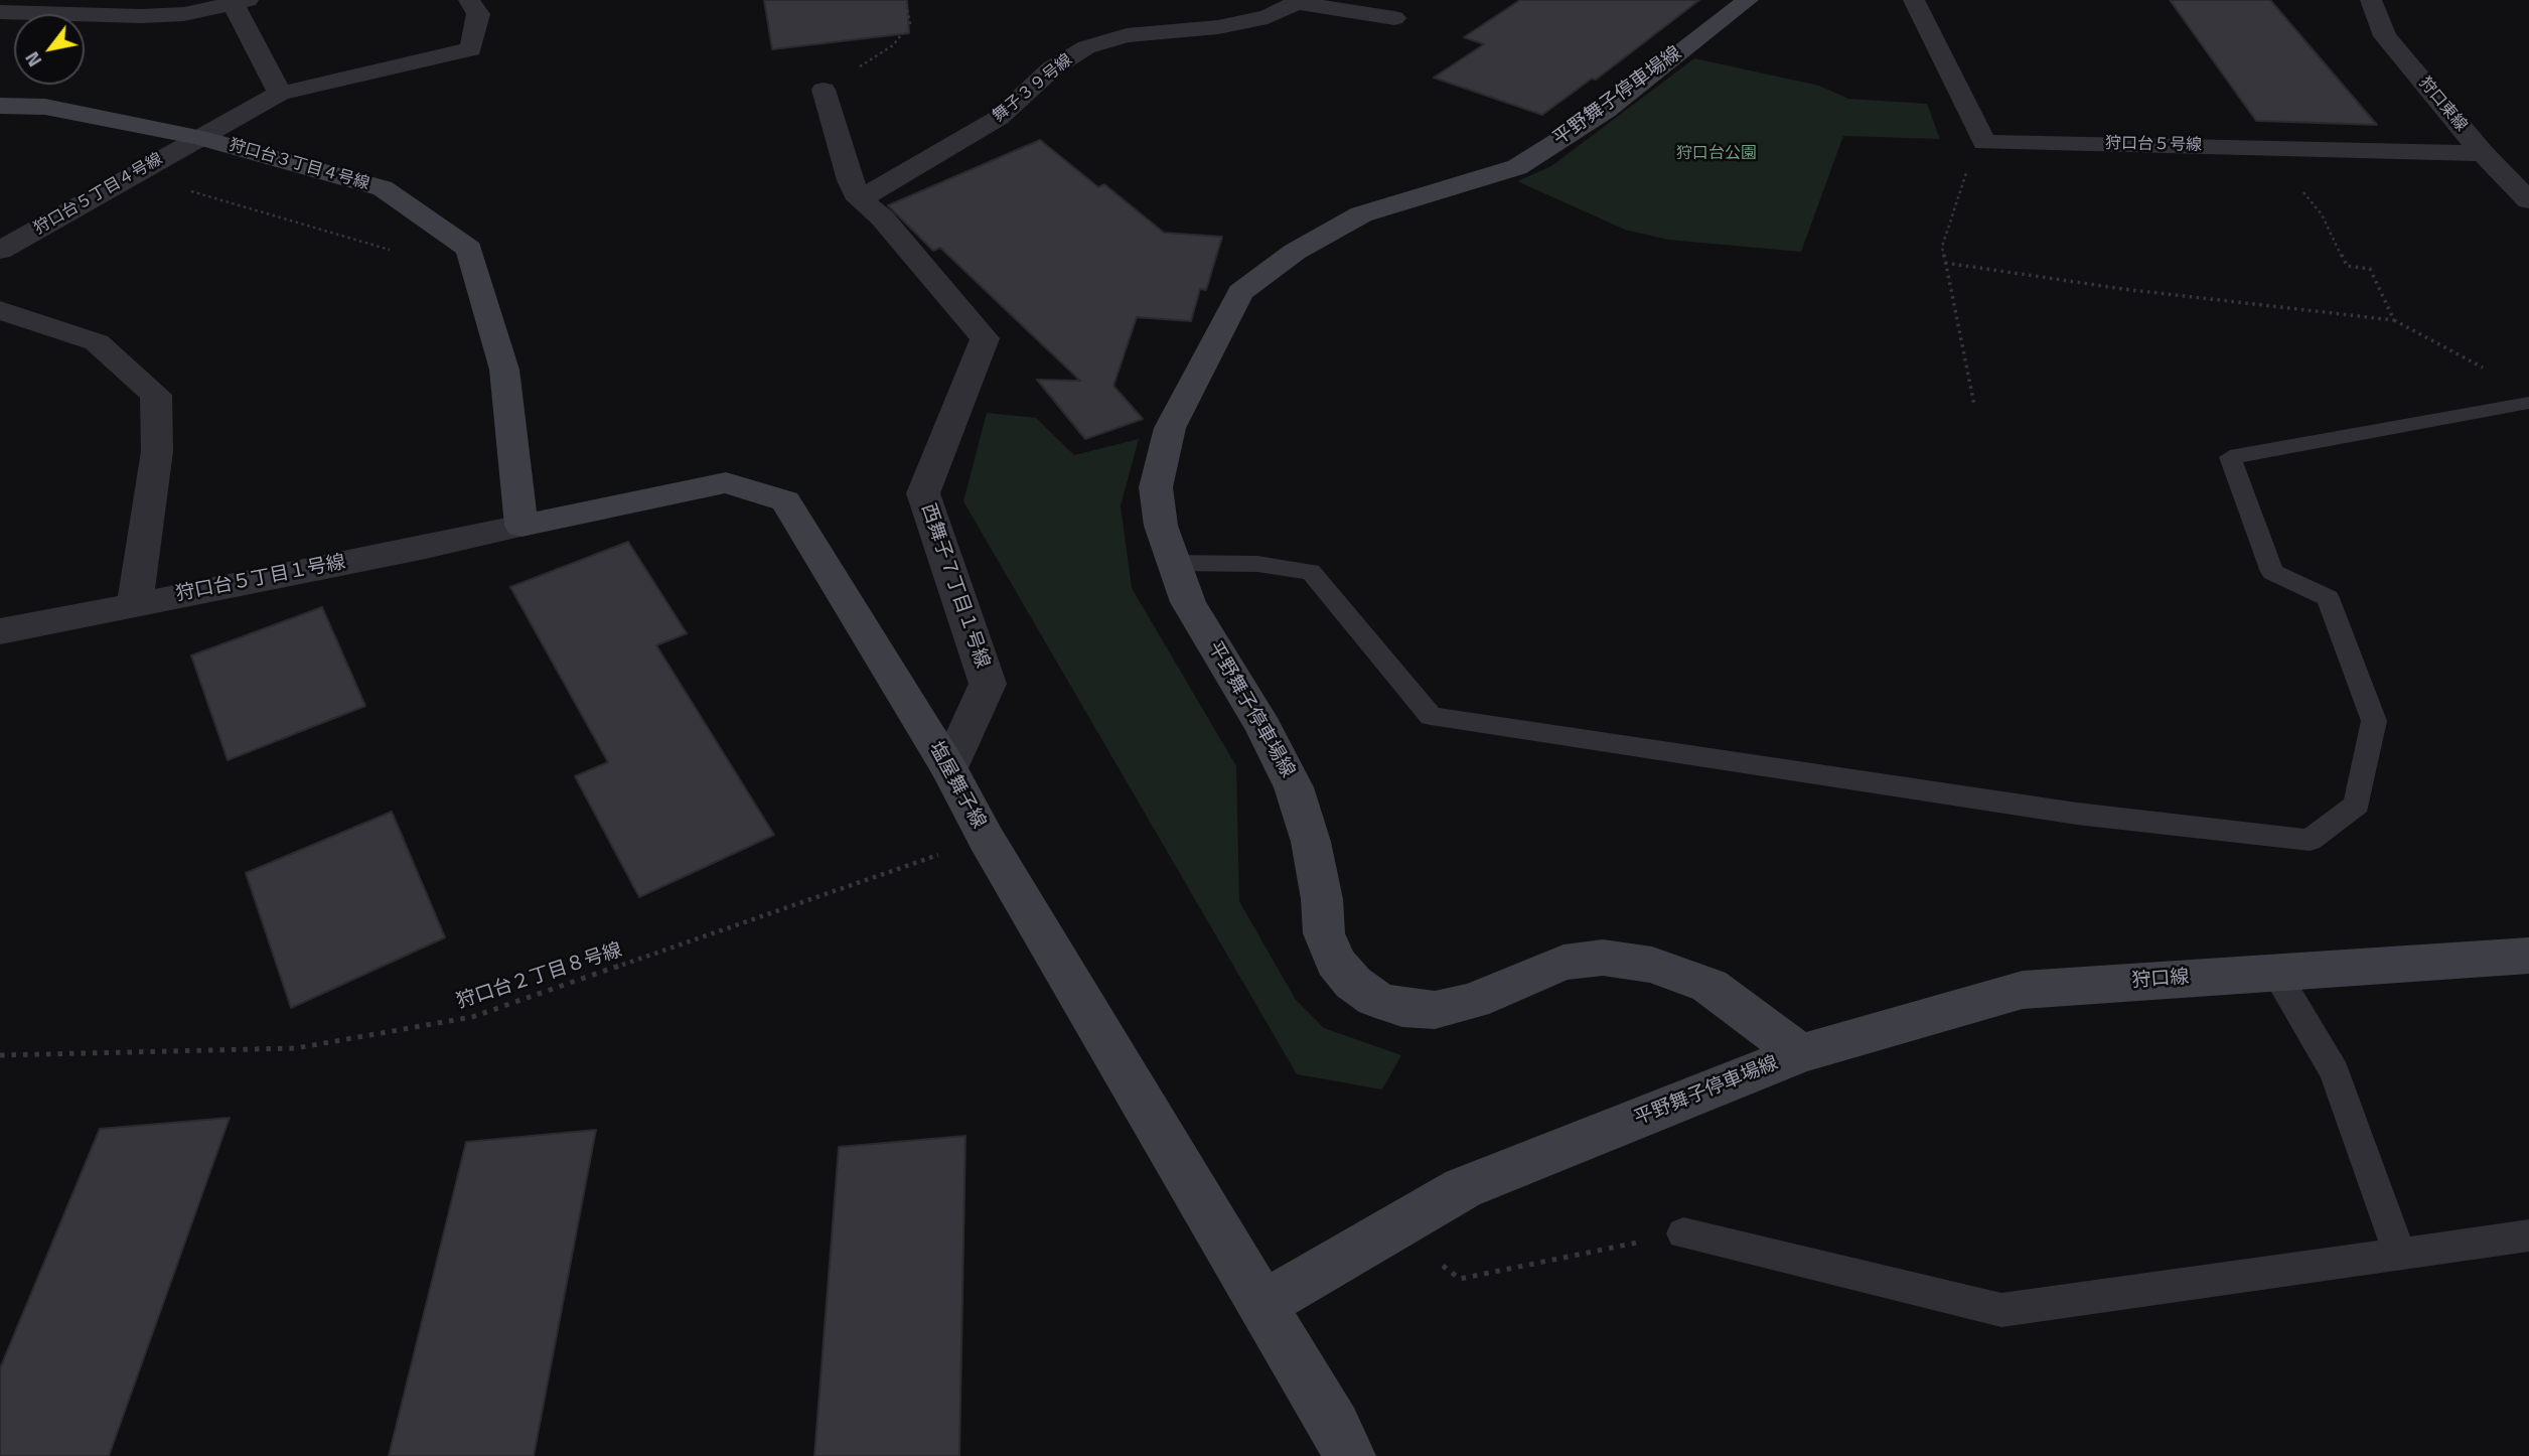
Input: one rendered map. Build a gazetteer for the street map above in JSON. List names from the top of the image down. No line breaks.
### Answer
{"streets":{"street":["舞子３９号線","平野舞子停車場線","狩口東線","狩口台５号線","狩口台３丁目４号線","狩口台５丁目４号線","狩口台５丁目１号線","西舞子７丁目１号線","塩屋舞子線","狩口線"],"path":["狩口台２丁目８号線"]},"crossings":[["舞子３９号線","西舞子７丁目１号線"],["平野舞子停車場線","塩屋舞子線"],["平野舞子停車場線","狩口線"],["狩口東線","狩口台５号線"],["狩口台３丁目４号線","狩口台５丁目４号線"],["狩口台３丁目４号線","狩口台５丁目１号線"],["狩口台３丁目４号線","塩屋舞子線"],["狩口台５丁目１号線","塩屋舞子線"],["西舞子７丁目１号線","塩屋舞子線"],["塩屋舞子線","狩口台２丁目８号線"]],"parks":["狩口台公園"],"north":"bottom left"}
